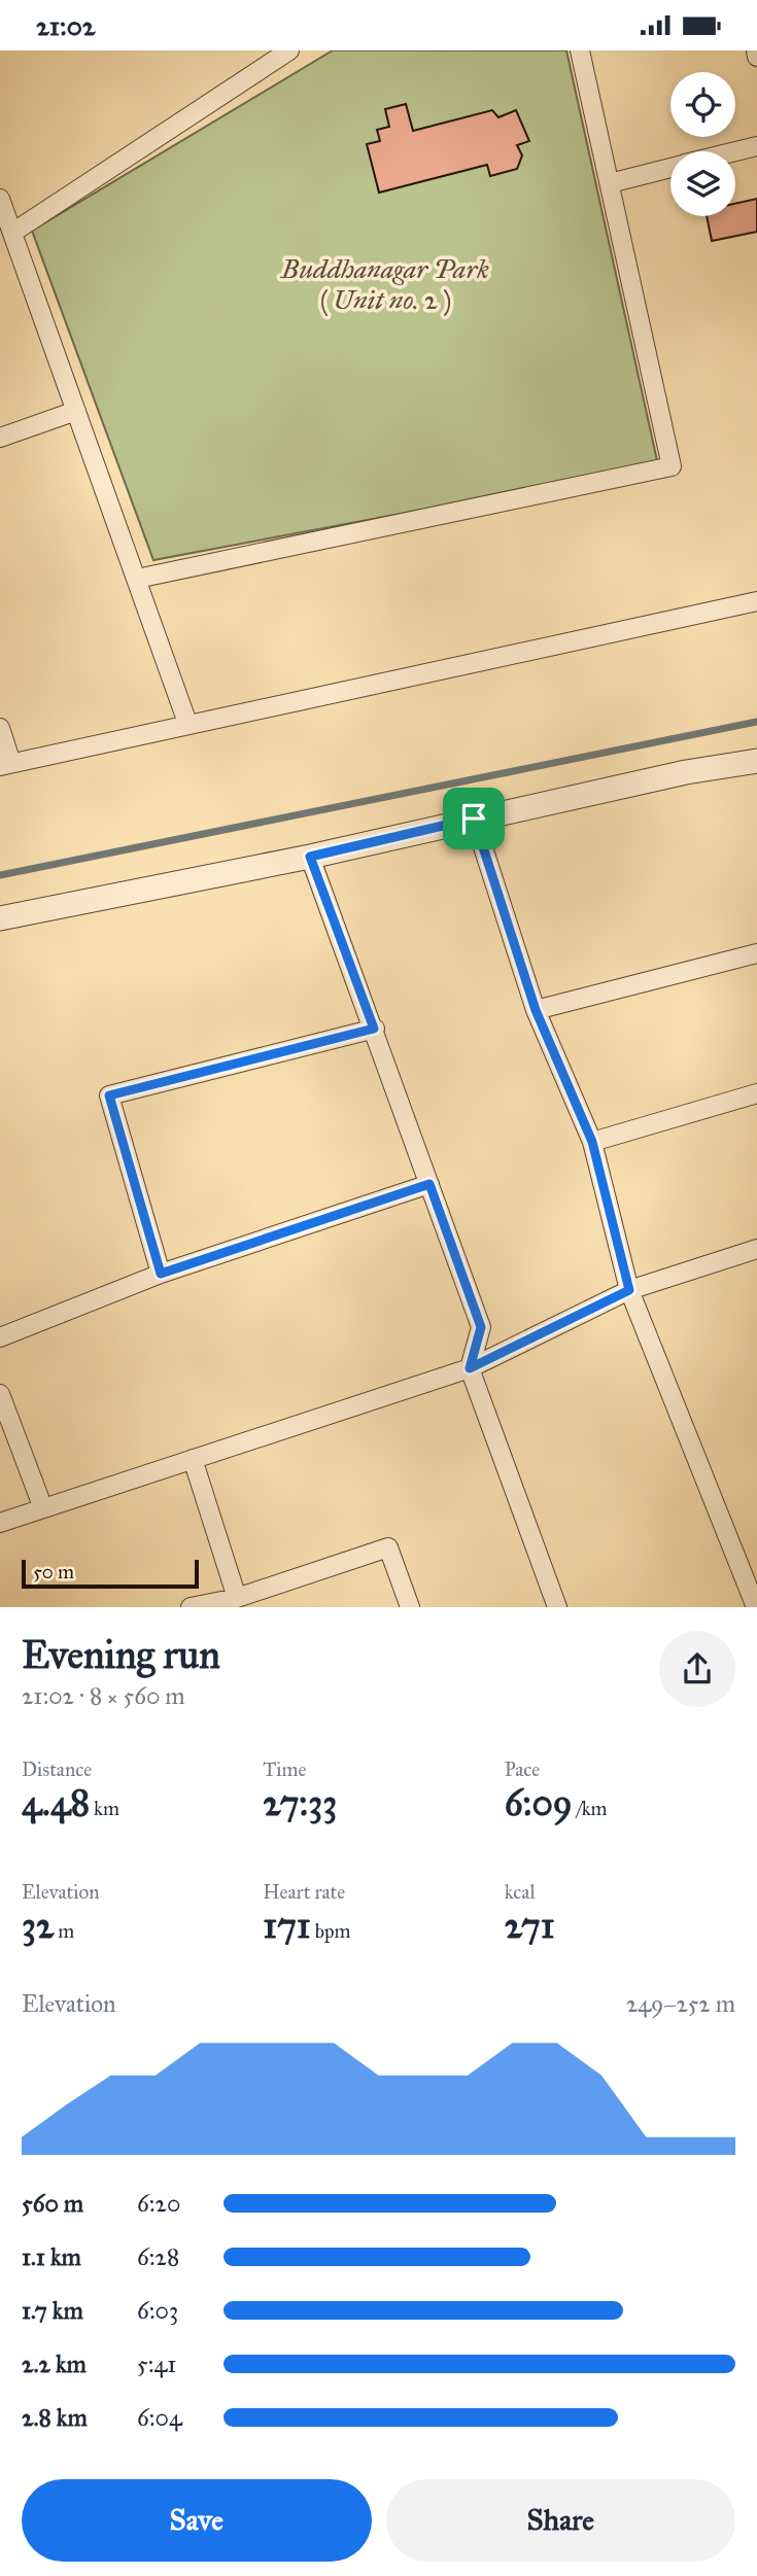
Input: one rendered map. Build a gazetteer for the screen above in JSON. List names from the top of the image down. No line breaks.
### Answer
{"parks":["Buddhanagar Park ( Unit no. 2 )"],"scale_bar":"50 m","page":{"status":"21:02","scale":"50 m","heading":["Evening run","21:02 · 8 × 560 m"],"stats":[["Distance","4.48 km"],["Time","27:33"],["Pace","6:09 /km"],["Elevation","32 m"],["Heart rate","171 bpm"],["kcal","271"]],"chart":["Elevation","249–252 m"],"list":[{"name":"560 m","note":"6:20"},{"name":"1.1 km","note":"6:28"},{"name":"1.7 km","note":"6:03"},{"name":"2.2 km","note":"5:41"},{"name":"2.8 km","note":"6:04"}],"buttons":["Save","Share"]}}
